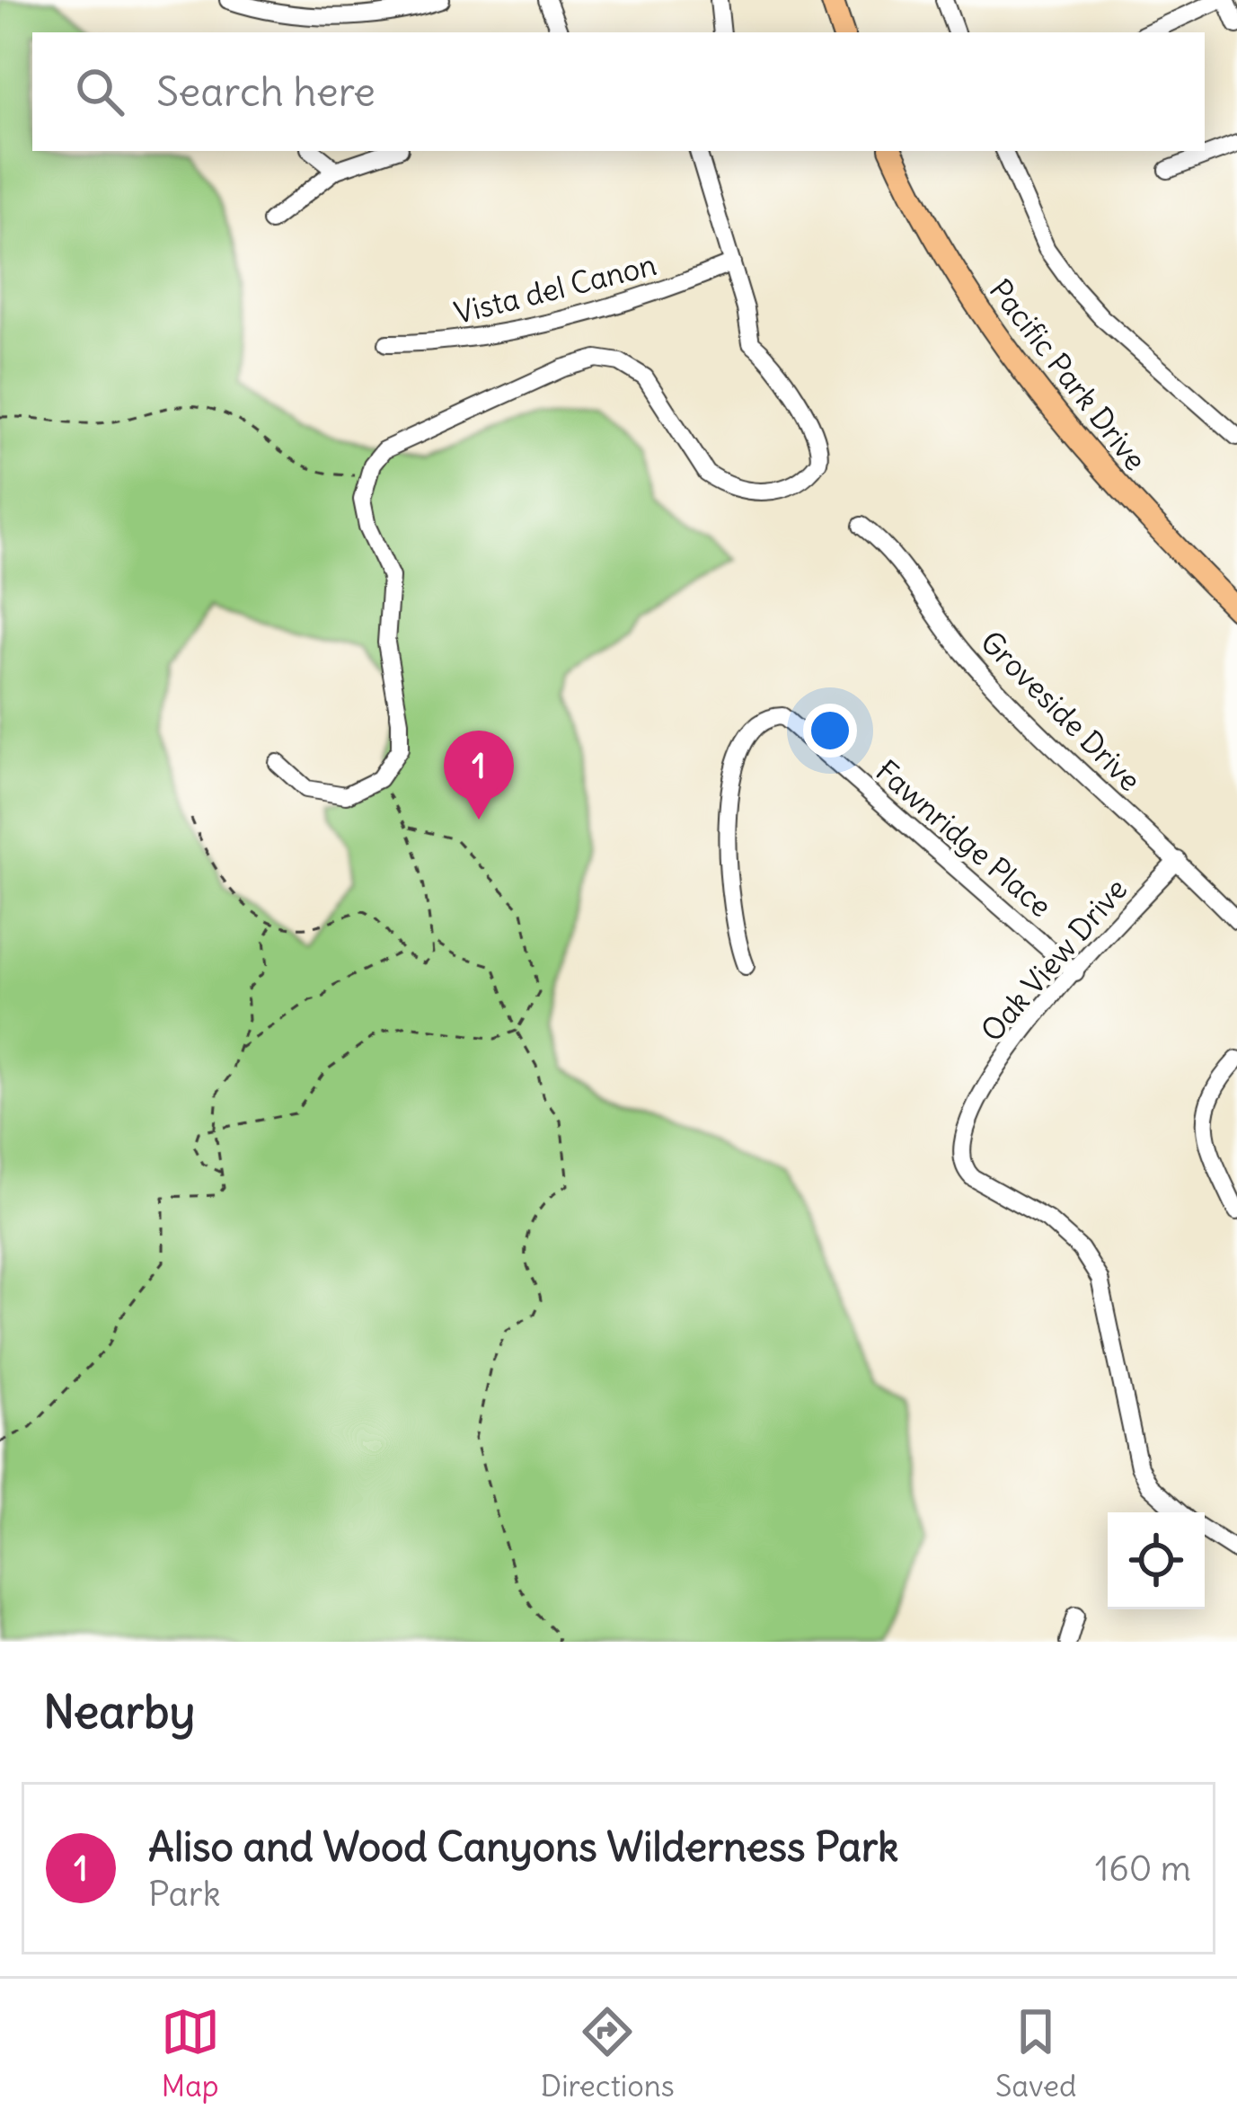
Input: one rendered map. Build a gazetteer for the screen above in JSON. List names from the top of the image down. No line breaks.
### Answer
{"streets":{"main road":["Pacific Park Drive"],"street":["Vista del Canon","Groveside Drive","Fawnridge Place","Oak View Drive"]},"crossings":[["Groveside Drive","Oak View Drive"],["Fawnridge Place","Oak View Drive"]],"page":{"search":"Search here","pins":"1","heading":"Nearby","list":[{"mark":"1","name":"Aliso and Wood Canyons Wilderness Park","note":"Park","value":"160 m"}],"nav":["Map","Directions","Saved"]}}
